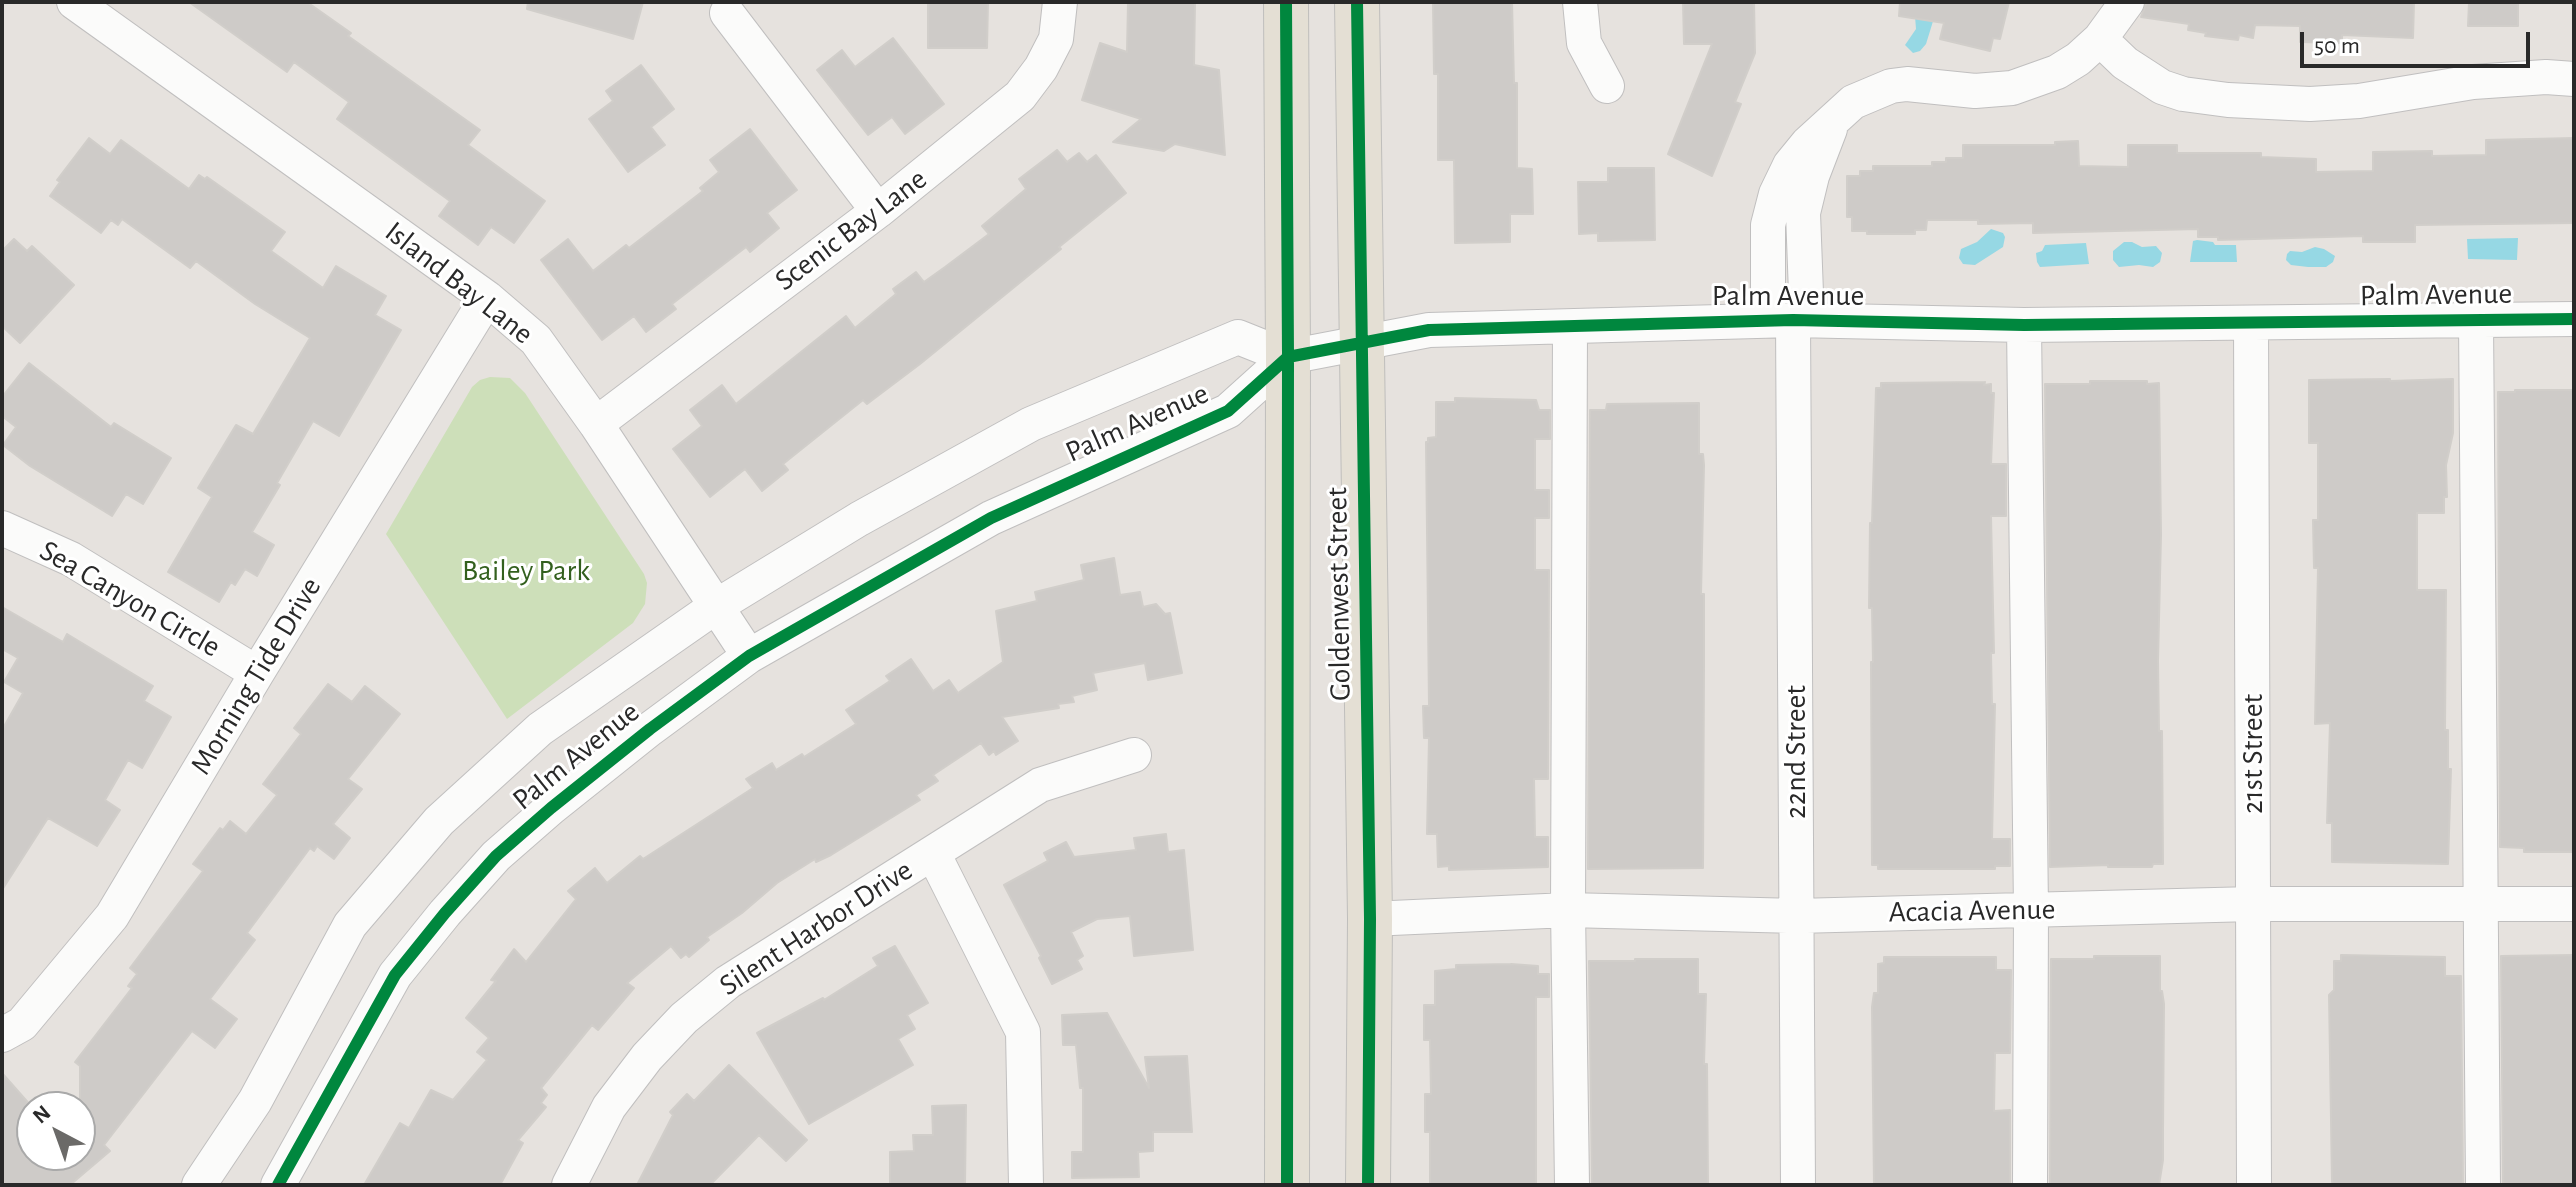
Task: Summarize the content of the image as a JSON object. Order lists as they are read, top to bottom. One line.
{"streets":{"main road":["Goldenwest Street"],"street":["Scenic Bay Lane","Island Bay Lane","Palm Avenue","Sea Canyon Circle","Morning Tide Drive","22nd Street","21st Street","Acacia Avenue","Silent Harbor Drive"]},"crossings":[["Scenic Bay Lane","Island Bay Lane"],["Island Bay Lane","Palm Avenue"],["Island Bay Lane","Morning Tide Drive"],["Palm Avenue","Goldenwest Street"],["Palm Avenue","22nd Street"],["Palm Avenue","21st Street"],["Goldenwest Street","Acacia Avenue"],["Sea Canyon Circle","Morning Tide Drive"],["22nd Street","Acacia Avenue"],["21st Street","Acacia Avenue"]],"parks":["Bailey Park"],"scale_bar":"50 m","north":"top left"}
